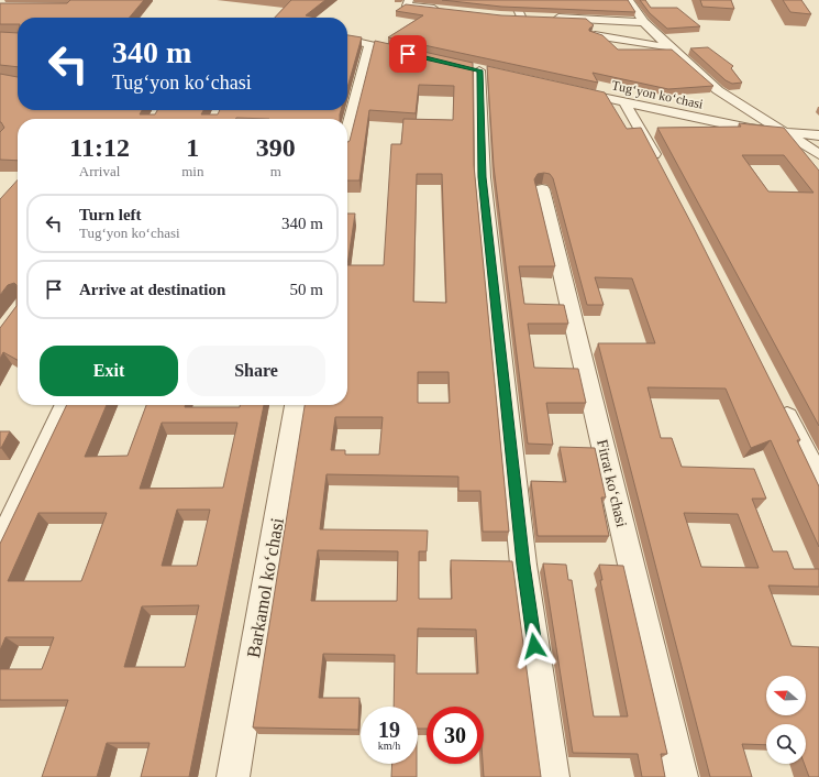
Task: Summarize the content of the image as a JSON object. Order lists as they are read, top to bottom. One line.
{"streets":{"street":["Tugʻyon koʻchasi","Fitrat koʻchasi","Barkamol koʻchasi"]},"north":"left","page":{"turn":["340 m","Tugʻyon koʻchasi"],"eta":["11:12","Arrival","1","min","390","m"],"list":[{"name":"Turn left","note":"Tugʻyon koʻchasi","value":"340 m"},{"name":"Arrive at destination","value":"50 m"}],"buttons":["Exit","Share"],"speed":"19 km/h","limit":"30"}}
